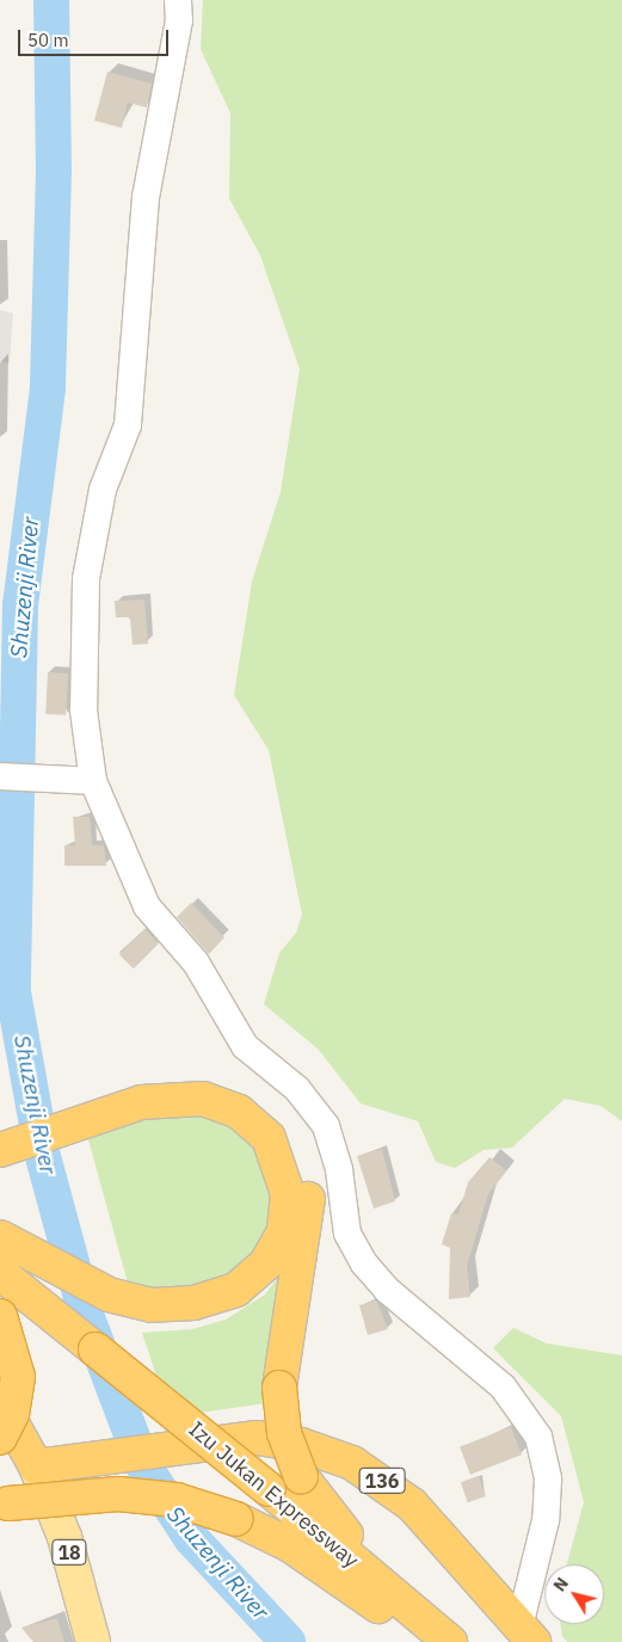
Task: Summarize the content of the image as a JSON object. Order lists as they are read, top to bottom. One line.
{"streets":{"highway":["136","Izu Jukan Expressway"],"main road":["18"]},"crossings":[["136","18"]],"water":["Shuzenji River"],"scale_bar":"50 m","north":"top left"}
